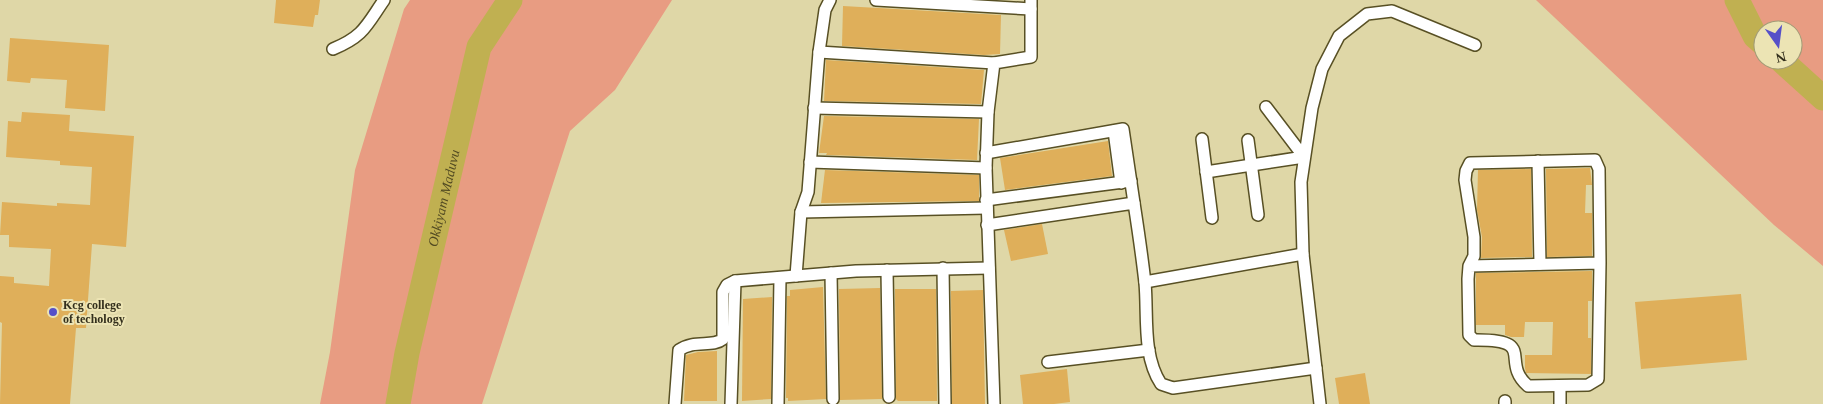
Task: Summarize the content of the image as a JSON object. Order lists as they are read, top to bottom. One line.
{"water":["Okkiyam Maduvu"],"places":["Kcg college of techology"],"north":"bottom"}
